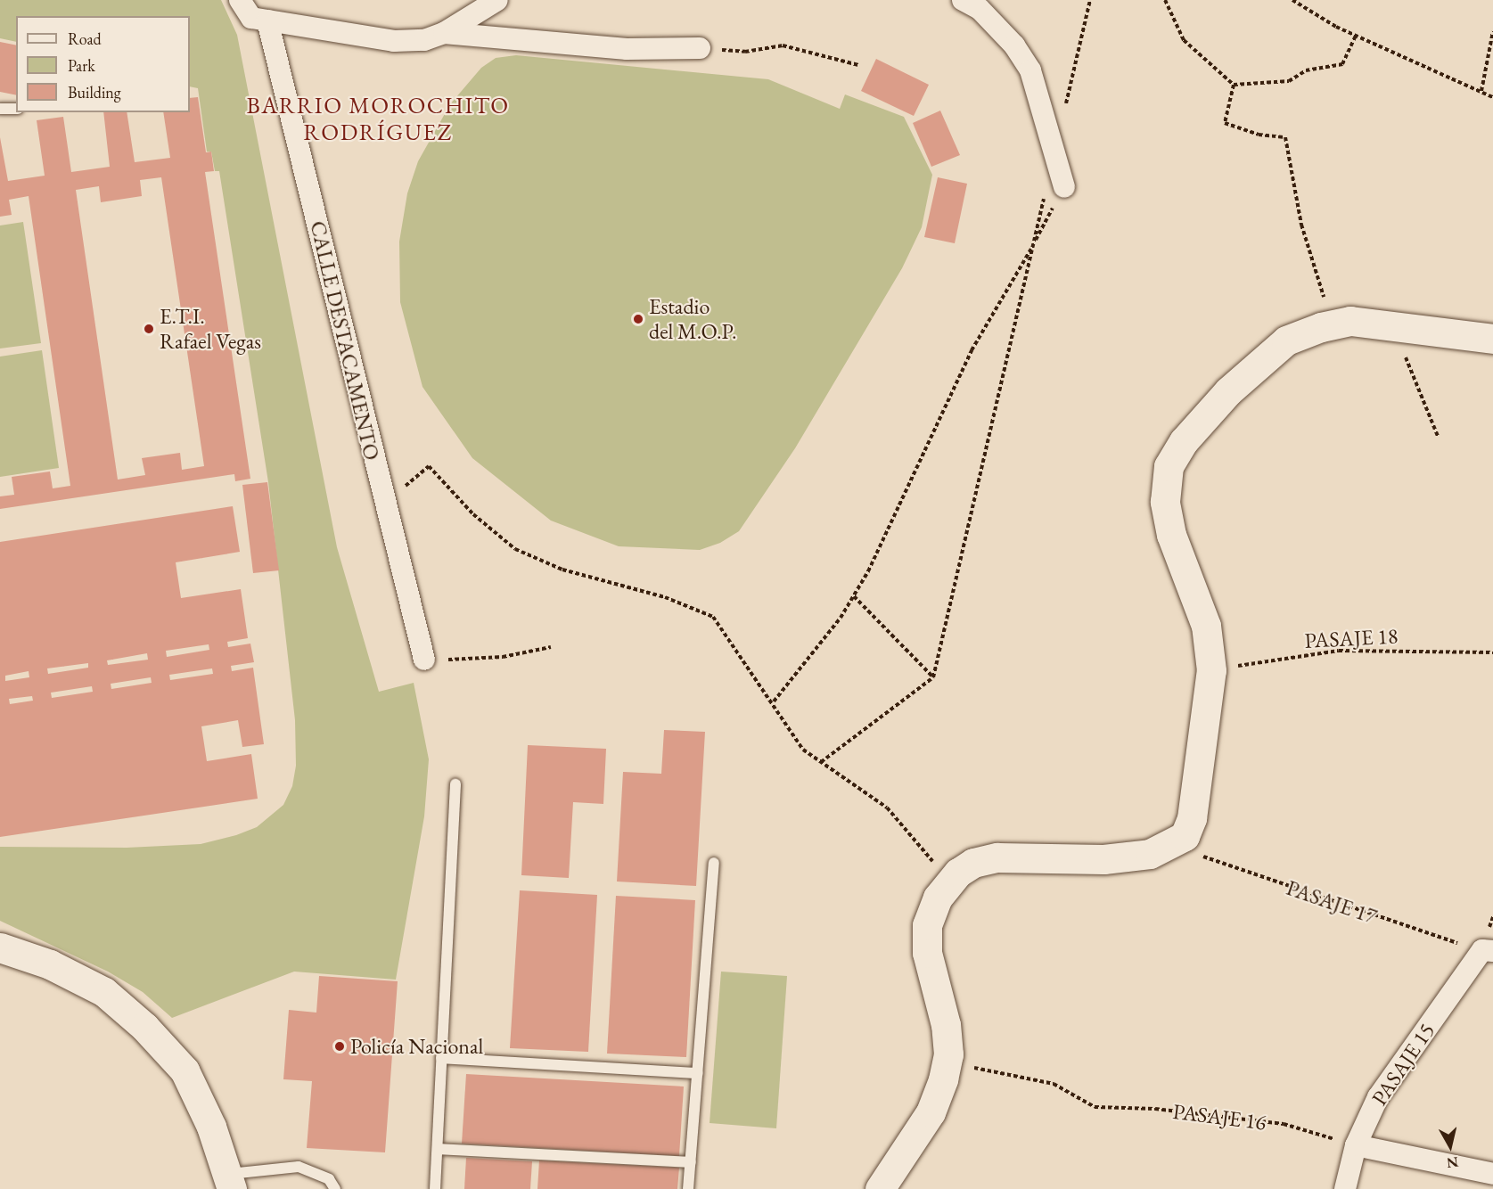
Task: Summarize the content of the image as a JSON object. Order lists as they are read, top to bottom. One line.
{"streets":{"street":["CALLE DESTACAMENTO","PASAJE 15"],"path":["PASAJE 18","PASAJE 17","PASAJE 16"]},"crossings":[["PASAJE 17","PASAJE 15"],["PASAJE 15","PASAJE 16"]],"districts":["BARRIO MOROCHITO RODRÍGUEZ"],"places":["Estadio del M.O.P.","E.T.I. Rafael Vegas","Policía Nacional"],"legend":["Road","Park","Building"],"north":"bottom"}
